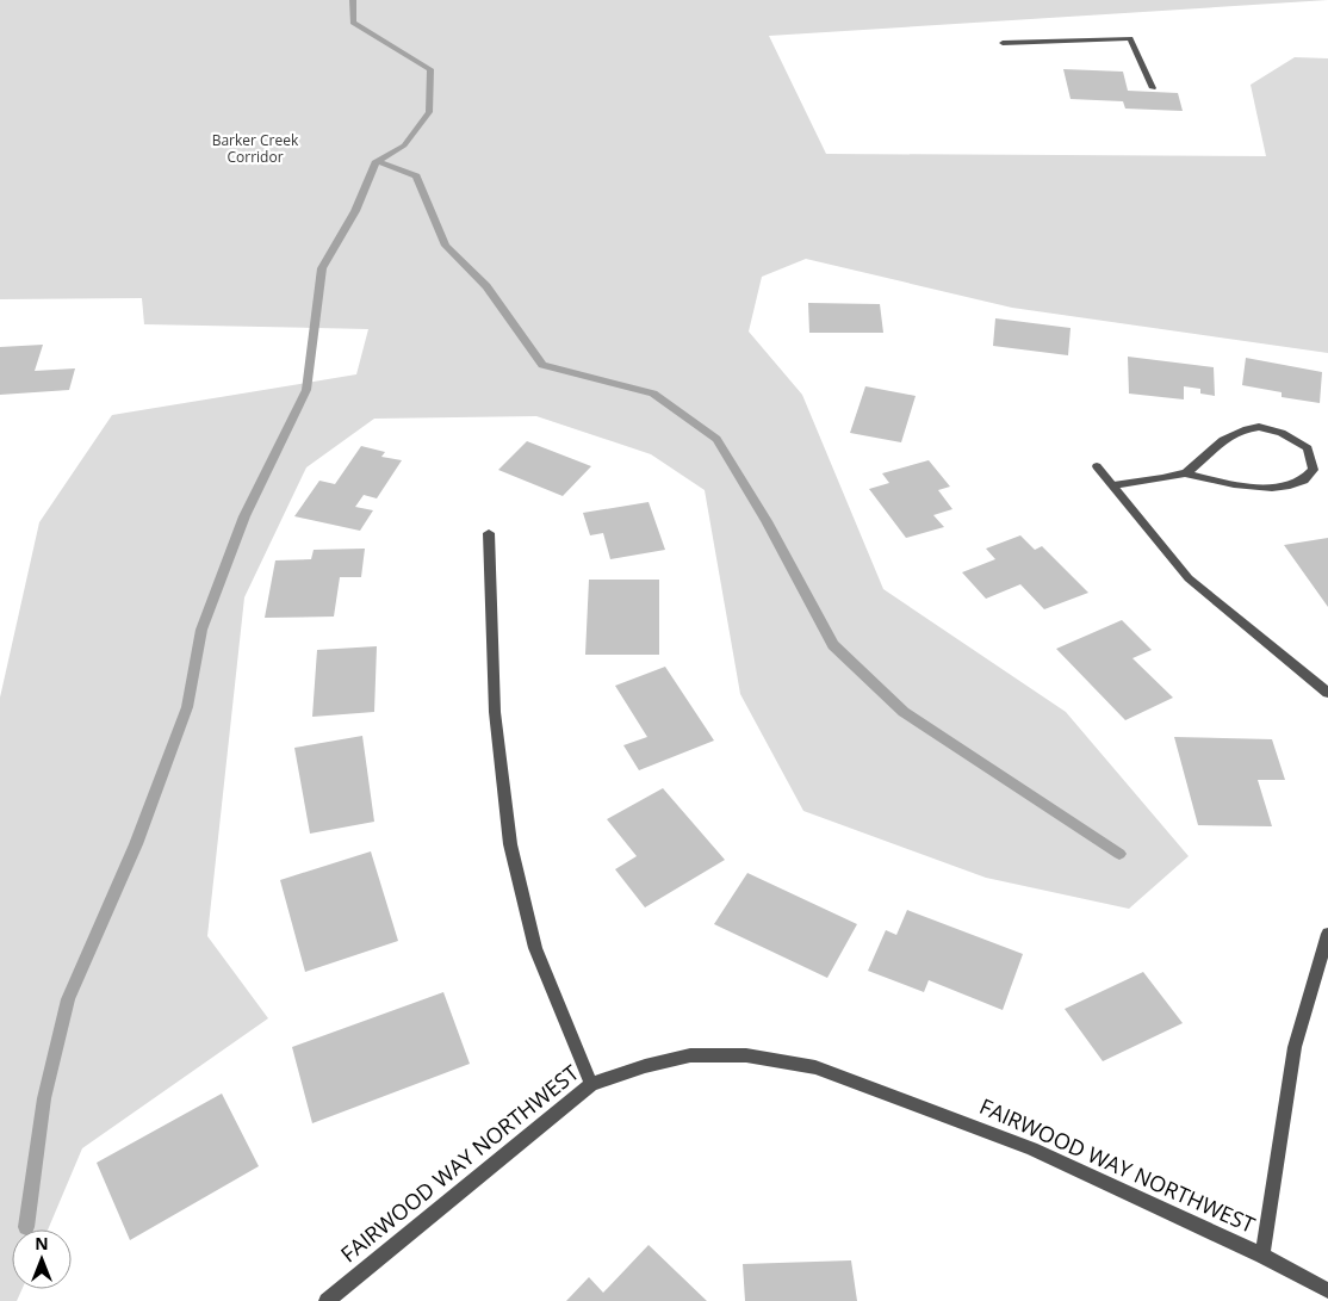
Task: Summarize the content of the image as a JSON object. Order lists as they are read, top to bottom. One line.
{"streets":{"street":["FAIRWOOD WAY NORTHWEST"]},"parks":["Barker Creek Corridor"],"north":"top"}
